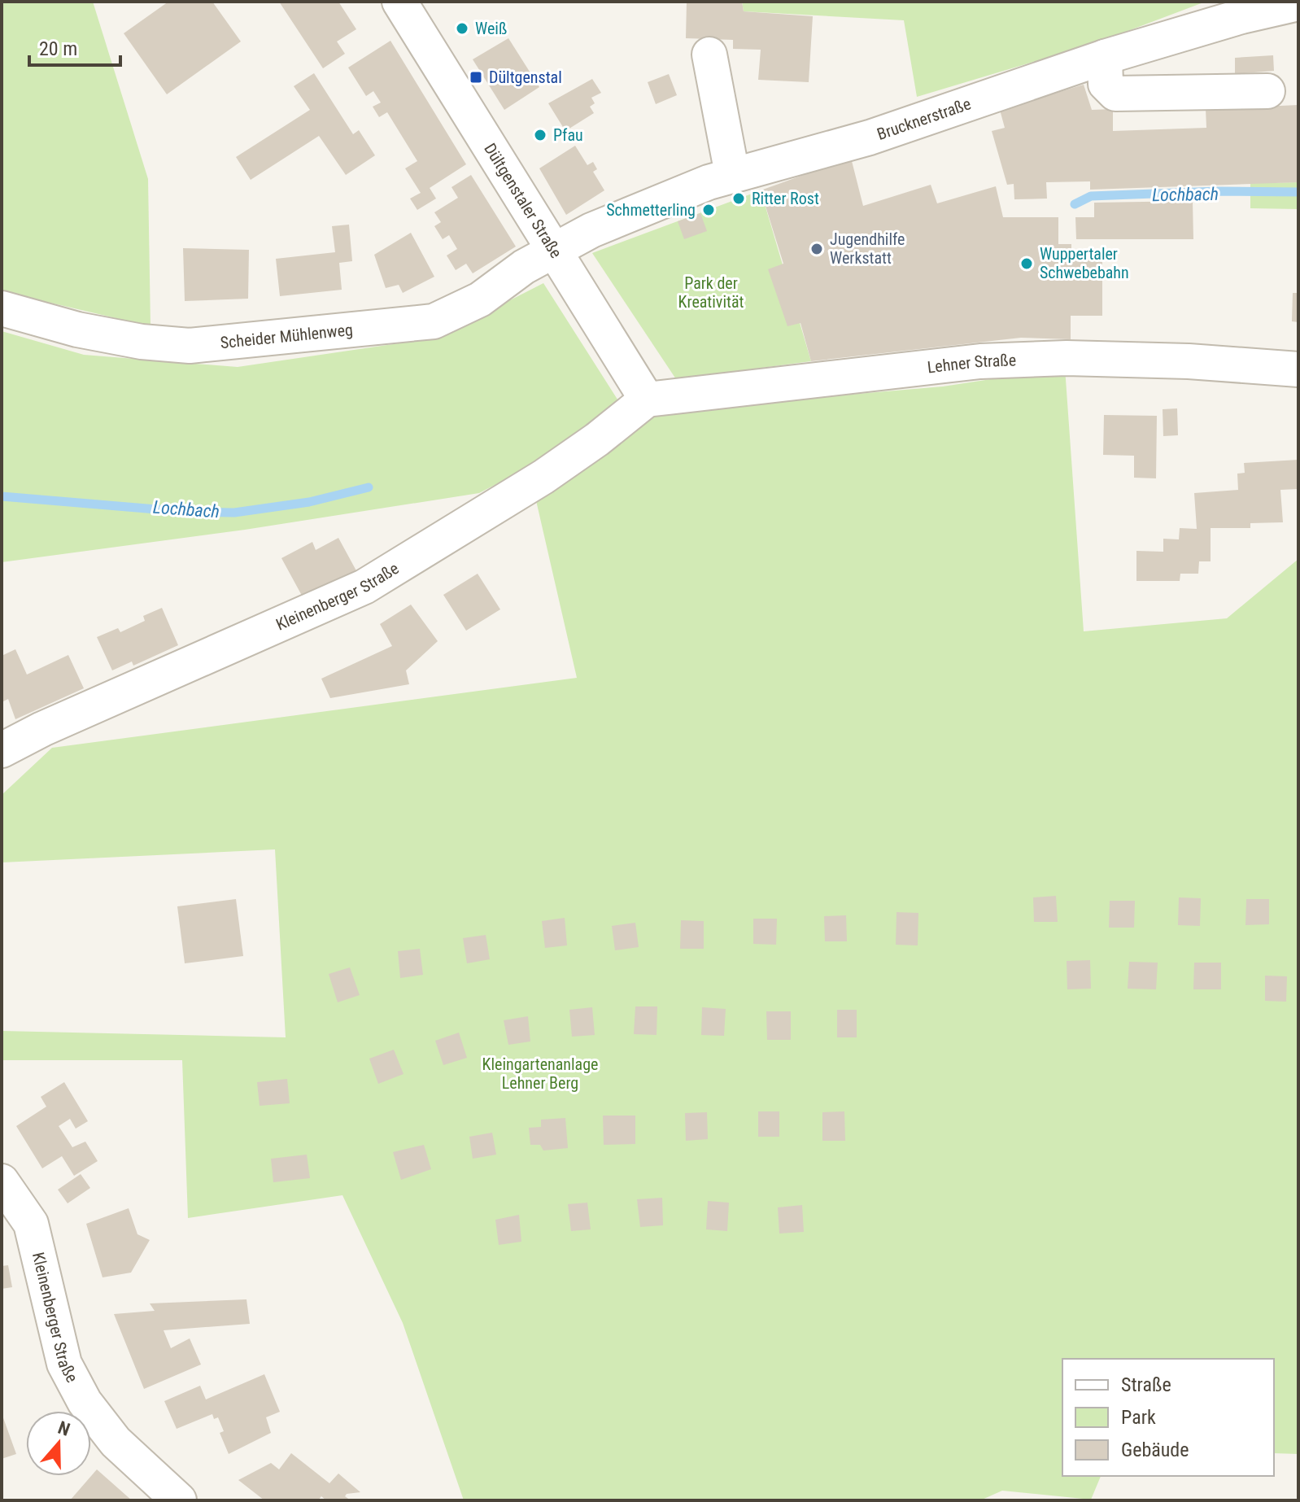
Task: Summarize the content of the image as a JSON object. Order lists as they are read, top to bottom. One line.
{"streets":{"street":["Brucknerstraße","Dültgenstaler Straße","Scheider Mühlenweg","Lehner Straße","Kleinenberger Straße"]},"crossings":[["Brucknerstraße","Dültgenstaler Straße"],["Brucknerstraße","Scheider Mühlenweg"],["Dültgenstaler Straße","Scheider Mühlenweg"],["Dültgenstaler Straße","Lehner Straße"],["Dültgenstaler Straße","Kleinenberger Straße"],["Lehner Straße","Kleinenberger Straße"]],"water":["Lochbach"],"parks":["Park der Kreativität","Kleingartenanlage Lehner Berg"],"places":{"other":["Weiß","Pfau","Ritter Rost","Schmetterling","Jugendhilfe Werkstatt","Wuppertaler Schwebebahn"],"transit":["Dültgenstal"]},"legend":["Straße","Park","Gebäude"],"scale_bar":"20 m","north":"top"}
